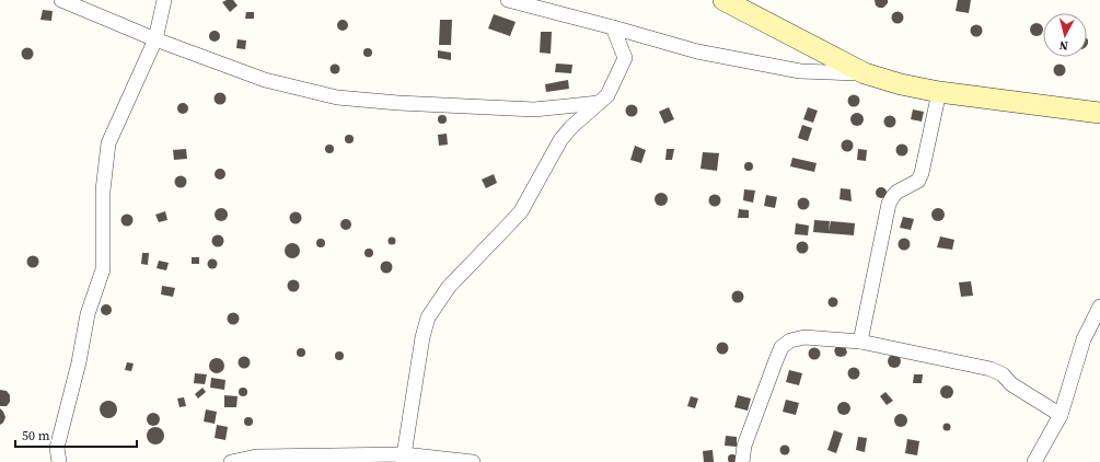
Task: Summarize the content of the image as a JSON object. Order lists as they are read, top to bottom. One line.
{"scale_bar":"50 m","north":"bottom"}
